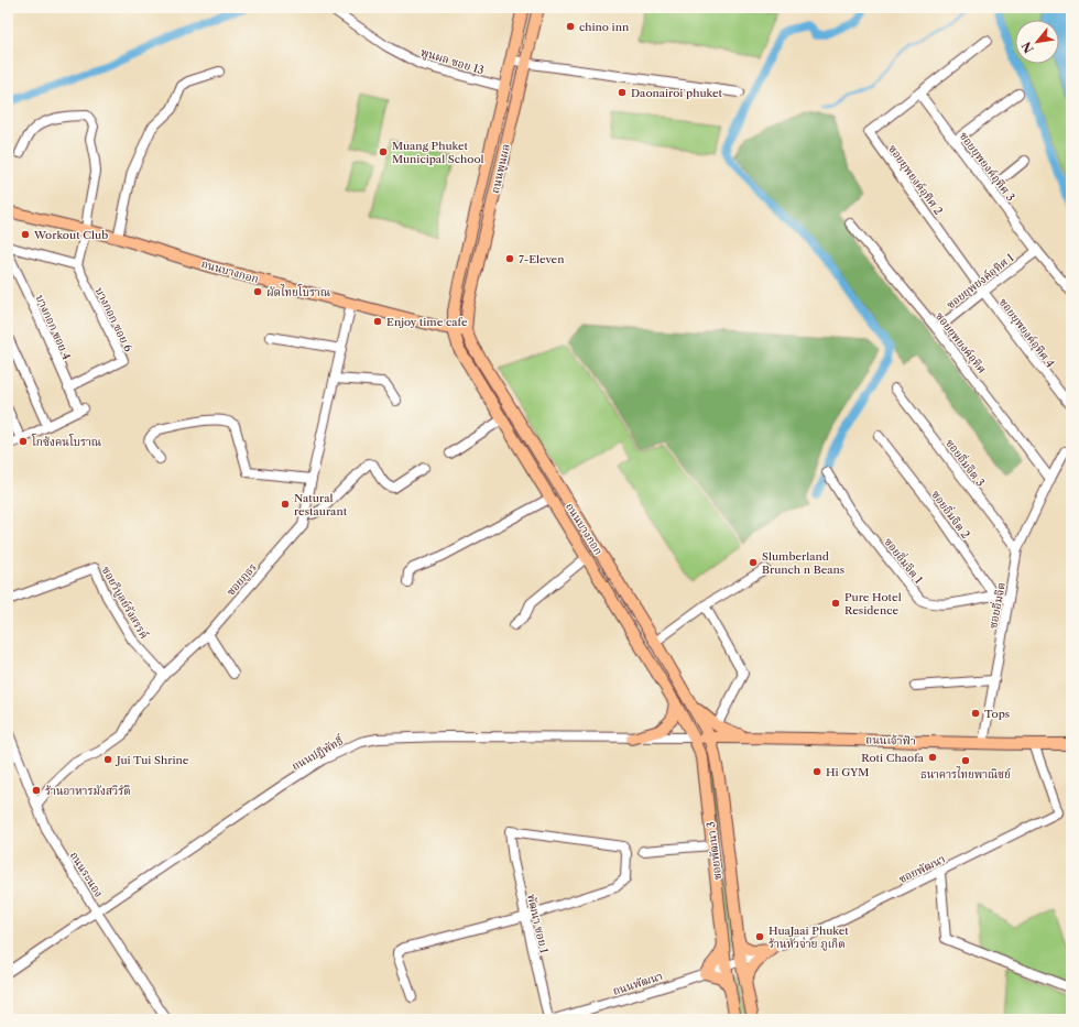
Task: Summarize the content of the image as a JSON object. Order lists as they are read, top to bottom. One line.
{"streets":{"main road":["ถนนพูนผล","ถนนบางกอก","ถนนเจ้าฟ้า","ซอยพัฒนา 3"],"street":["พูนผล ซอย 13","ซอยยุพยงค์อุทิศ 3","ซอยยุพยงค์อุทิศ 2","ซอยยุพยงค์อุทิศ 1","บางกอก ซอย 6","บางกอก ซอย 4","ซอยยุพยงค์อุทิศ 4","ซอยยุพยงค์อุทิศ","ซอยอิ่มจิต 3","ซอยอิ่มจิต 2","ซอยอิ่มจิต 1","ซอยภูธร","ซอยวิบูลย์รังสรรค์","ซอยอิ่มจิต","ถนนปฏิพัทธิ์","ซอยพัฒนา","ถนนระนอง","พัฒนา ซอย 1","ถนนพัฒนา"]},"crossings":[["พูนผล ซอย 13","ถนนพูนผล"],["ซอยยุพยงค์อุทิศ 3","ซอยยุพยงค์อุทิศ 2"],["ซอยยุพยงค์อุทิศ 3","ซอยยุพยงค์อุทิศ 1"],["ถนนพูนผล","ถนนบางกอก"],["ซอยยุพยงค์อุทิศ 2","ซอยยุพยงค์อุทิศ 1"],["ซอยยุพยงค์อุทิศ 2","ซอยยุพยงค์อุทิศ 4"],["ถนนบางกอก","ซอยภูธร"],["ถนนบางกอก","ถนนเจ้าฟ้า"],["ถนนบางกอก","ถนนปฏิพัทธิ์"],["ถนนบางกอก","ซอยพัฒนา 3"],["ซอยยุพยงค์อุทิศ 1","ซอยยุพยงค์อุทิศ 4"],["ซอยยุพยงค์อุทิศ 1","ซอยยุพยงค์อุทิศ"],["บางกอก ซอย 6","บางกอก ซอย 4"],["ซอยยุพยงค์อุทิศ","ซอยอิ่มจิต"],["ซอยอิ่มจิต 3","ซอยอิ่มจิต"],["ซอยอิ่มจิต 2","ซอยอิ่มจิต 1"],["ซอยภูธร","ซอยวิบูลย์รังสรรค์"],["ซอยภูธร","ถนนระนอง"],["ซอยอิ่มจิต","ถนนเจ้าฟ้า"],["ถนนเจ้าฟ้า","ถนนปฏิพัทธิ์"],["ถนนเจ้าฟ้า","ซอยพัฒนา 3"],["ถนนเจ้าฟ้า","ซอยพัฒนา"],["ถนนปฏิพัทธิ์","ซอยพัฒนา 3"],["ถนนปฏิพัทธิ์","ถนนระนอง"],["ซอยพัฒนา 3","ซอยพัฒนา"],["ซอยพัฒนา 3","ถนนพัฒนา"],["ซอยพัฒนา","ถนนพัฒนา"]],"places":["chino inn","Daonairoi phuket","Muang Phuket Municipal School","Workout Club","7-Eleven","ผัดไทยโบราณ","Enjoy time cafe","โกซ้งคนโบราณ","Natural restaurant","Slumberland Brunch n Beans","Pure Hotel Residence","Tops","Roti Chaofa","Jui Tui Shrine","ธนาคารไทยพาณิชย์","Hi GYM","ร้านอาหารมังสวิรัติ","HuaJaai Phuket ร้านหัวจ่าย ภูเก็ต"],"north":"bottom left"}
